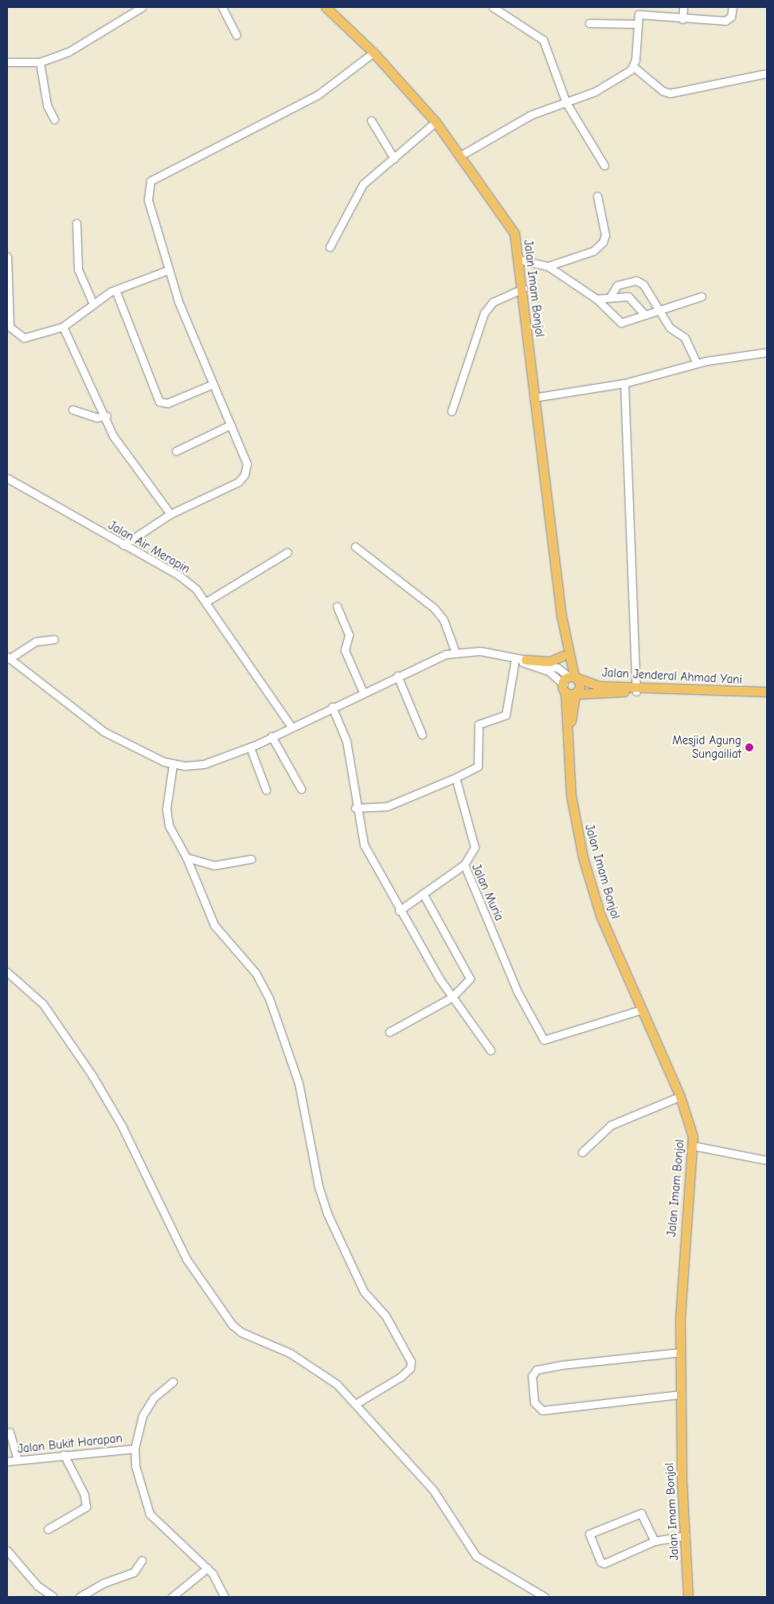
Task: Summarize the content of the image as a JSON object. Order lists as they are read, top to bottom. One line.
{"streets":{"main road":["Jalan Imam Bonjol","Jalan Jenderal Ahmad Yani"],"street":["Jalan Air Merapin","Jalan Muria","Jalan Bukit Harapan"]},"crossings":[["Jalan Imam Bonjol","Jalan Jenderal Ahmad Yani"],["Jalan Imam Bonjol","Jalan Muria"]],"places":["Mesjid Agung Sungailiat"]}
